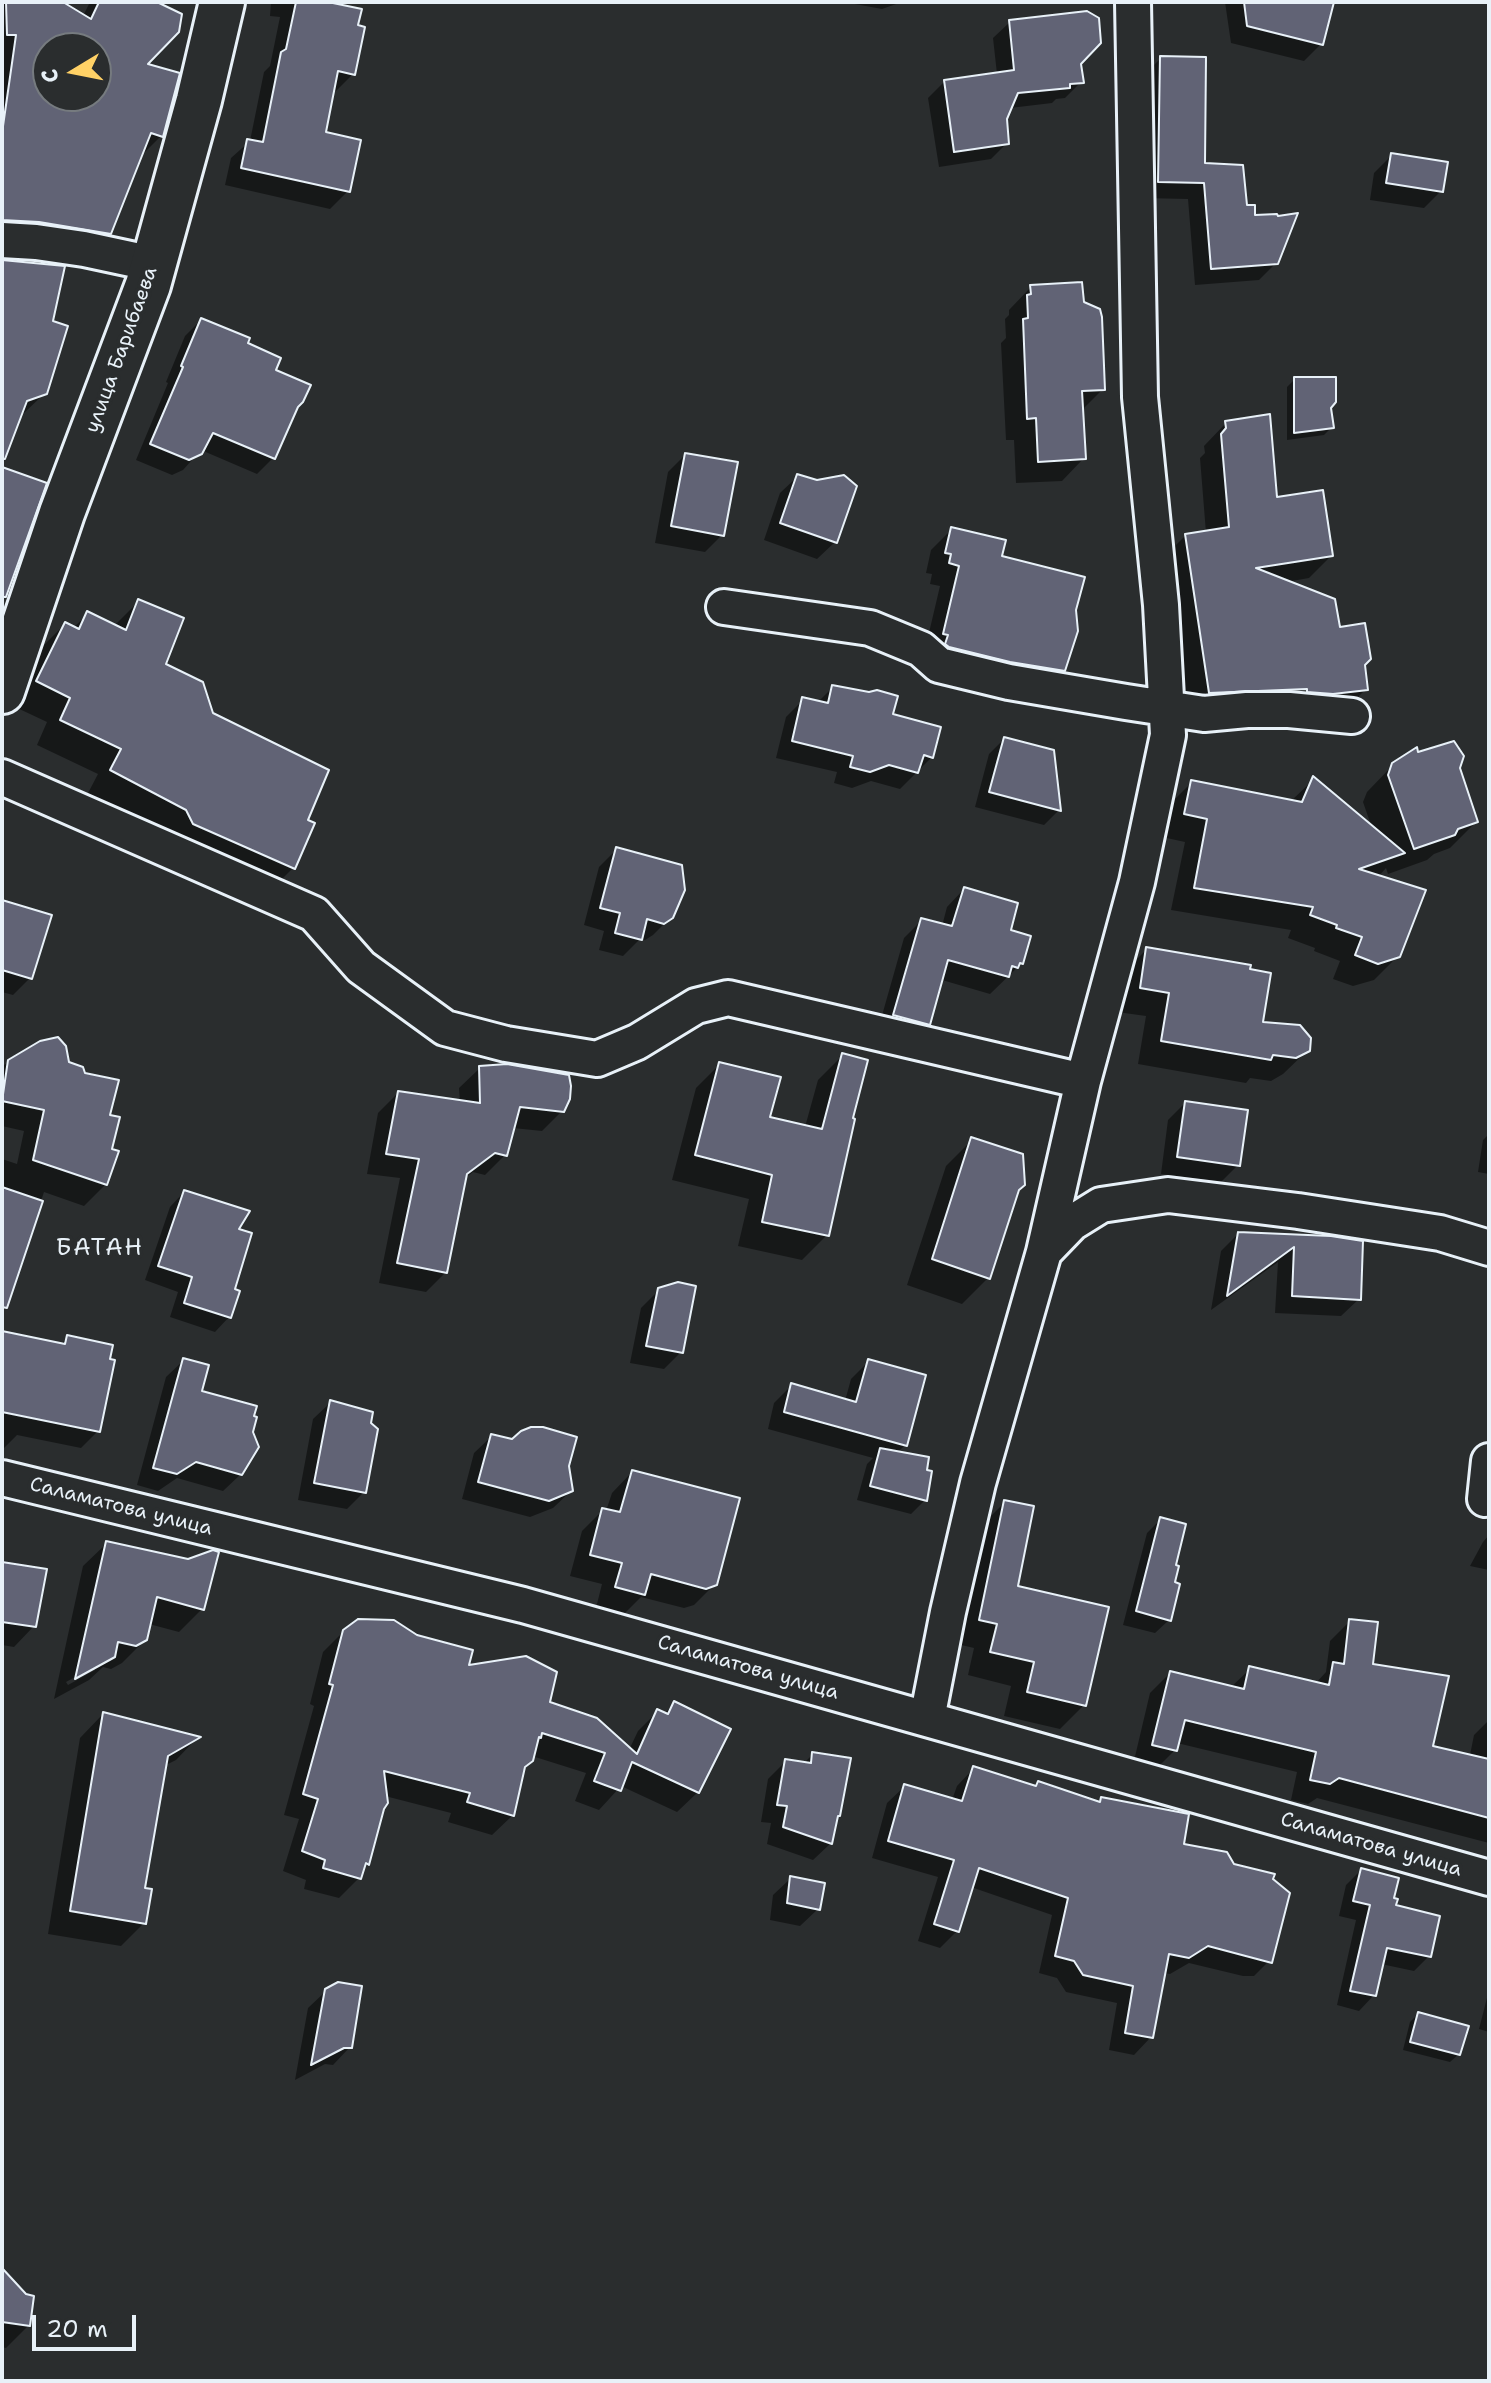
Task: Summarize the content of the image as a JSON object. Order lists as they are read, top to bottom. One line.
{"streets":{"street":["улица Барибаева","Саламатова улица"]},"districts":["БАТАН"],"scale_bar":"20 m","north":"left"}
